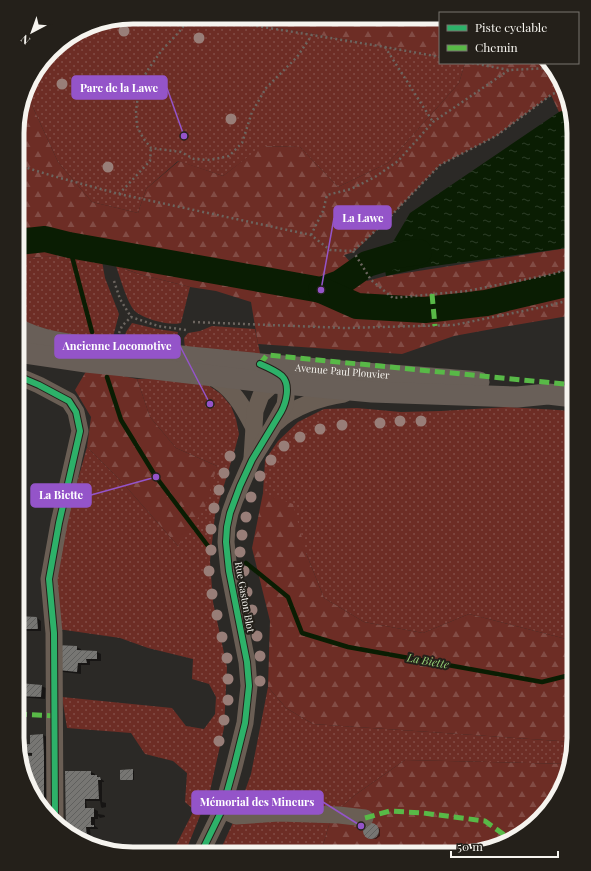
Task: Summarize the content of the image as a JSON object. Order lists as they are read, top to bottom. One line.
{"streets":{"main road":["Avenue Paul Plouvier"],"street":["Rue Gaston Blot"]},"crossings":[["Avenue Paul Plouvier","Rue Gaston Blot"]],"water":["La Biette"],"places":["Parc de la Lawe","La Lawe","Ancienne Locomotive","La Biette","Mémorial des Mineurs"],"legend":["Piste cyclable","Chemin"],"scale_bar":"50 m","north":"bottom left"}
